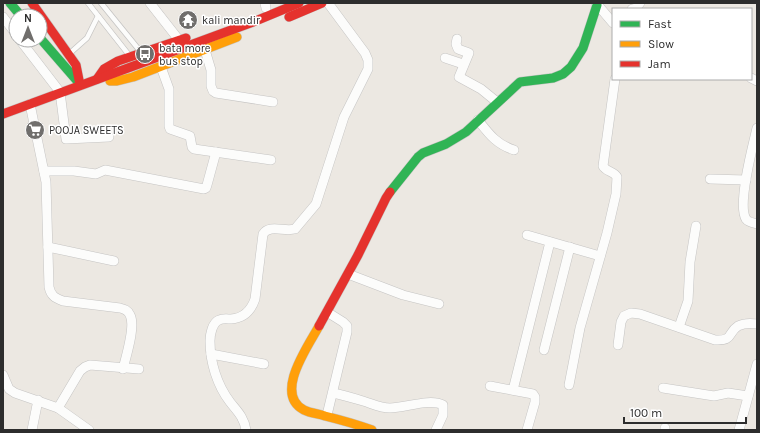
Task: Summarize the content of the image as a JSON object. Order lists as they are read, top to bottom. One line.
{"places":{"temple":["kali mandir"],"bus stop":["bata more bus stop"],"supermarket":["POOJA SWEETS"]},"legend":["Fast","Slow","Jam"],"scale_bar":"100 m","north":"top"}
